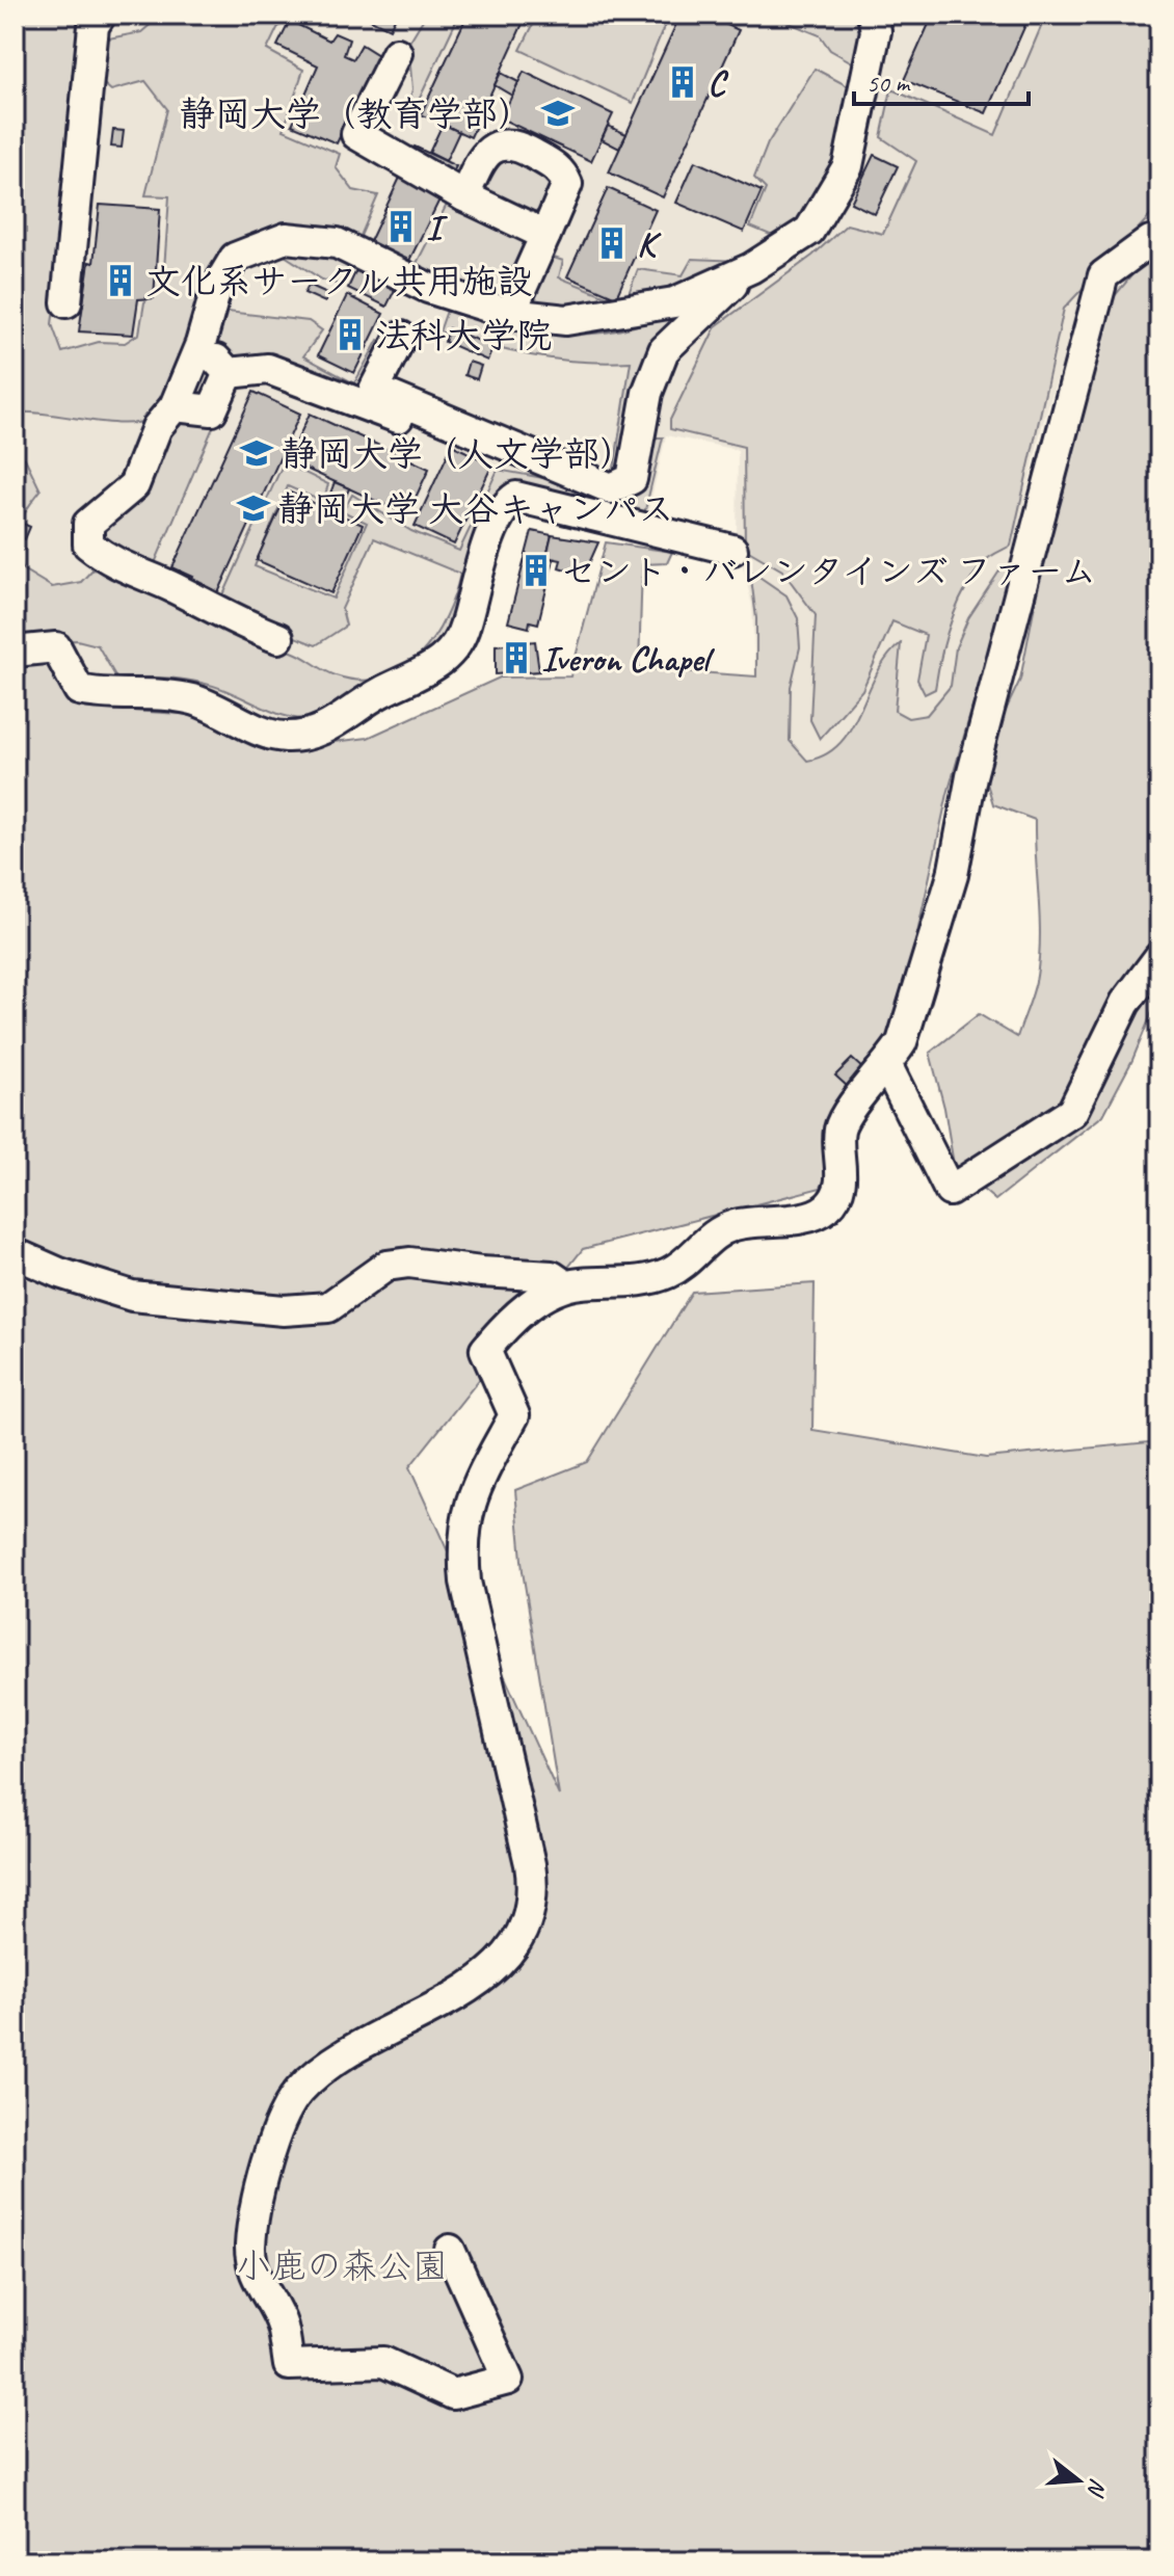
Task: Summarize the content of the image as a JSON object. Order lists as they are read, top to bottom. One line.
{"parks":["小鹿の森公園"],"places":{"building":["C","I","K","文化系サークル共用施設","法科大学院","セント・バレンタインズ ファーム","Iveron Chapel"],"school or university":["静岡大学（教育学部）","静岡大学（人文学部）","静岡大学 大谷キャンパス"]},"scale_bar":"50 m","north":"right"}
